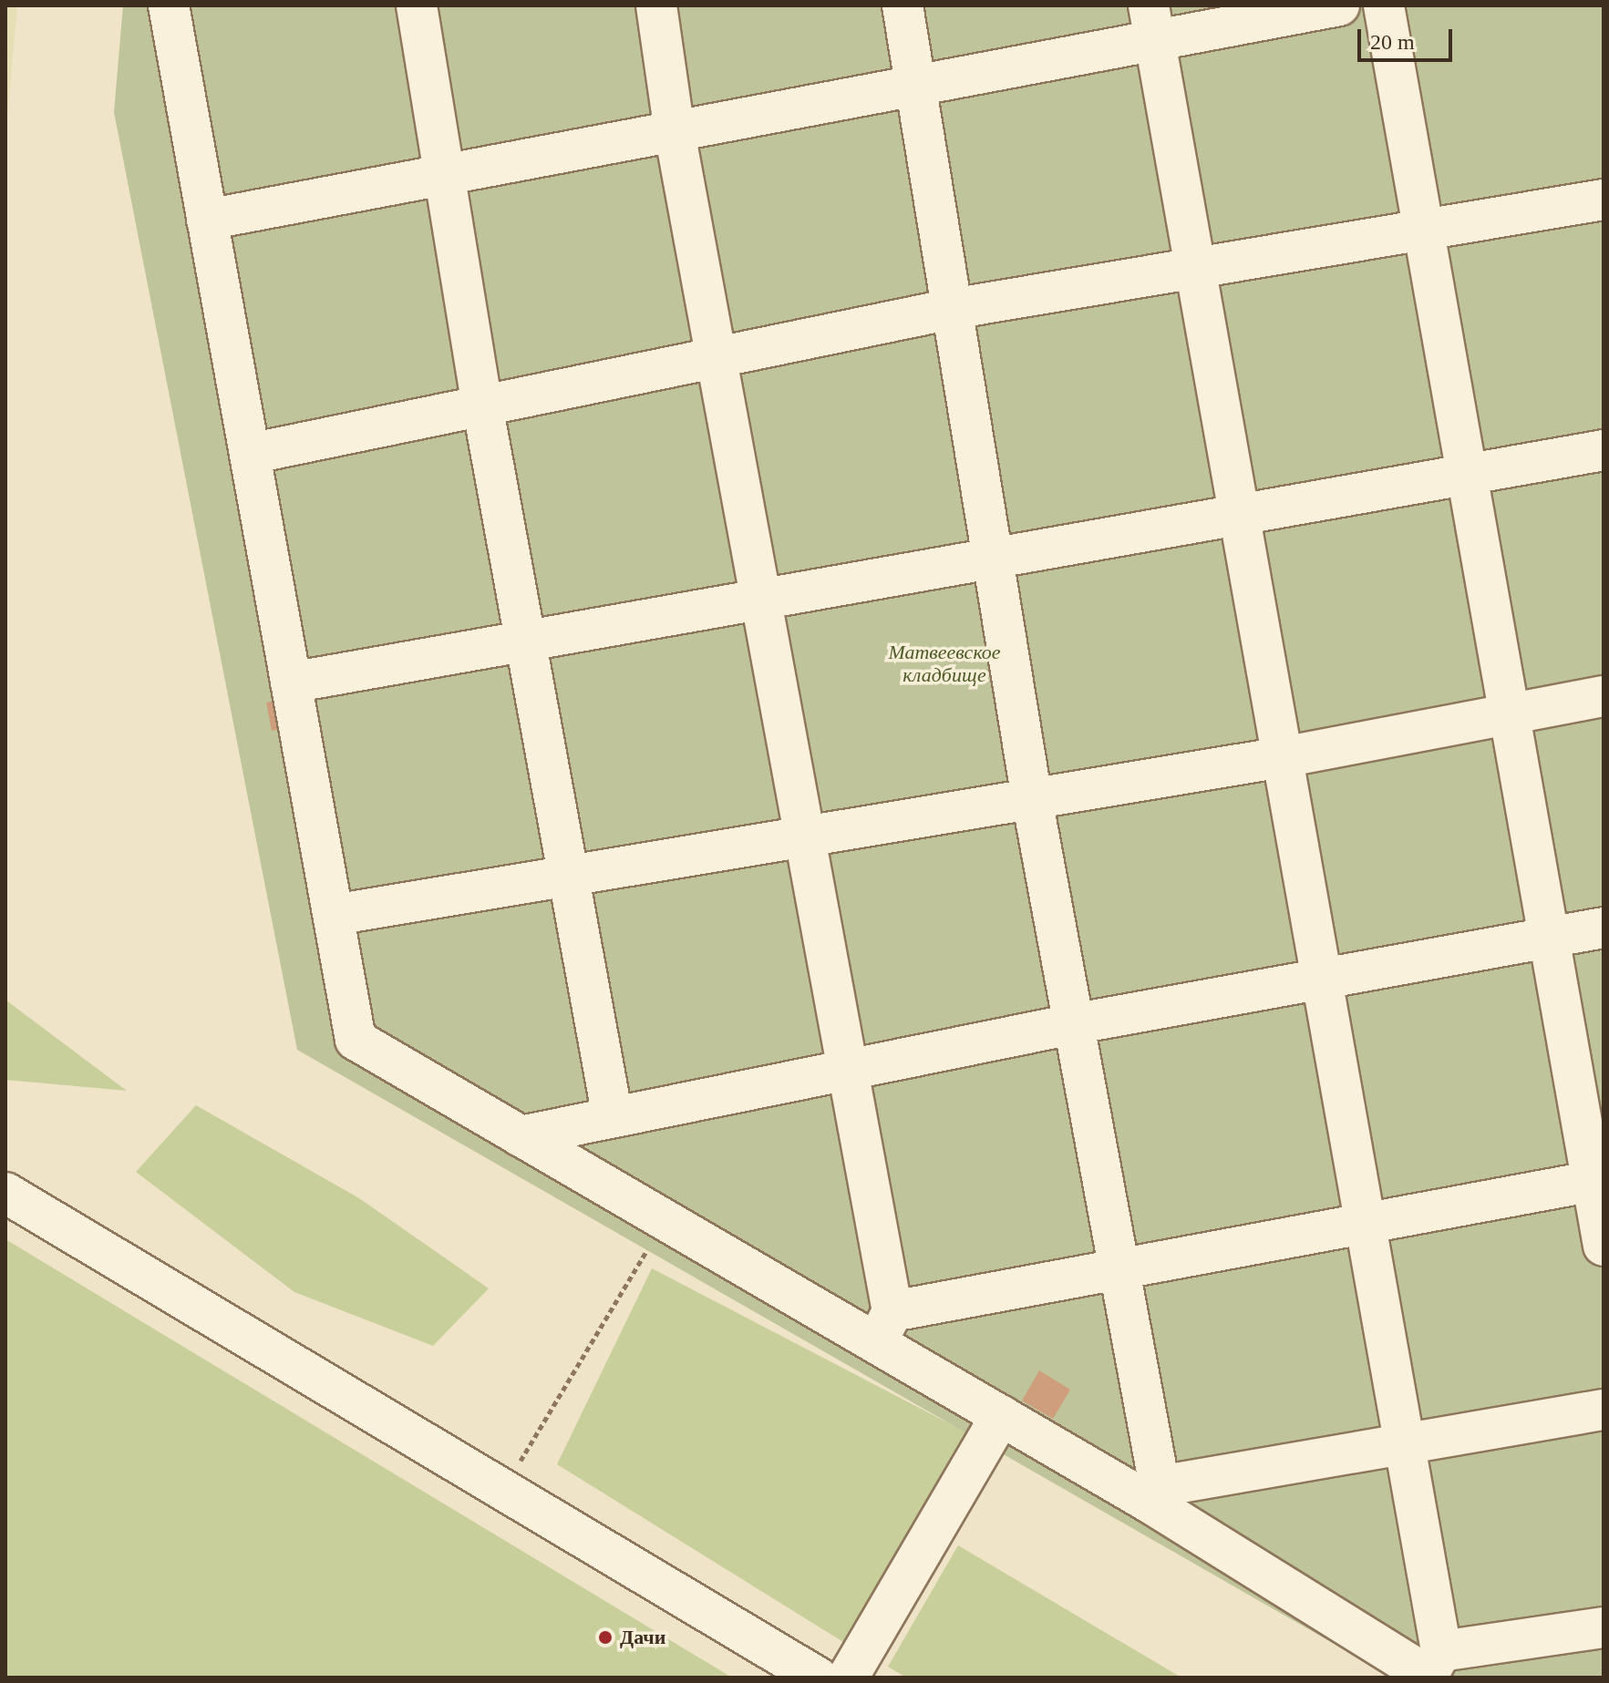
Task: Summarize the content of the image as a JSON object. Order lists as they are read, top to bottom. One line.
{"parks":["Матвеевское кладбище"],"places":["Дачи"],"scale_bar":"20 m"}
